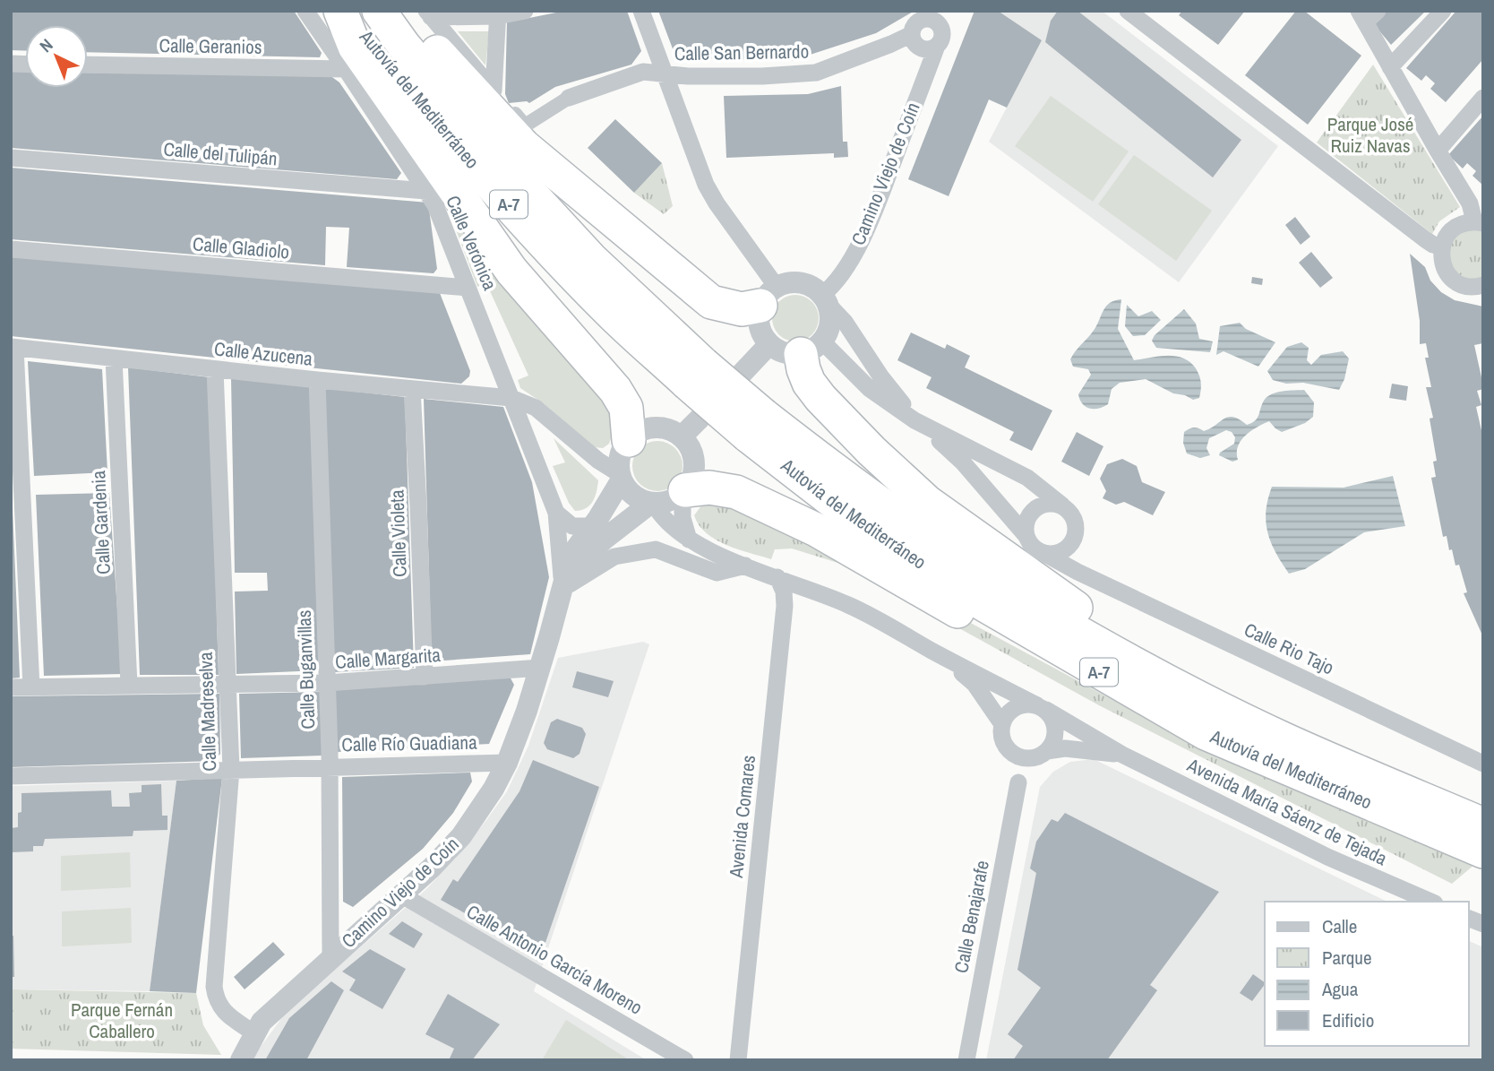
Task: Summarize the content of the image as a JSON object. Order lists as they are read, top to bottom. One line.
{"streets":{"highway":["Autovía del Mediterráneo","A-7"],"street":["Calle Geranios","Calle San Bernardo","Calle del Tulipán","Camino Viejo de Coín","Calle Verónica","Calle Gladiolo","Calle Azucena","Calle Gardenia","Calle Violeta","Calle Rio Tajo","Calle Margarita","Calle Buganvillas","Calle Madreselva","Calle Río Guadiana","Avenida María Sáenz de Tejada","Avenida Comares","Calle Benajarafe","Calle Antonio García Moreno"]},"crossings":[["Calle Geranios","Calle Verónica"],["Calle San Bernardo","Camino Viejo de Coín"],["Calle del Tulipán","Calle Verónica"],["Camino Viejo de Coín","Calle Verónica"],["Camino Viejo de Coín","Calle Azucena"],["Camino Viejo de Coín","Calle Margarita"],["Camino Viejo de Coín","Calle Buganvillas"],["Camino Viejo de Coín","Calle Madreselva"],["Camino Viejo de Coín","Calle Río Guadiana"],["Camino Viejo de Coín","Avenida María Sáenz de Tejada"],["Camino Viejo de Coín","Calle Antonio García Moreno"],["Calle Verónica","Calle Gladiolo"],["Calle Verónica","Calle Azucena"],["Calle Azucena","Calle Gardenia"],["Calle Azucena","Calle Violeta"],["Calle Azucena","Calle Buganvillas"],["Calle Azucena","Calle Madreselva"],["Calle Azucena","Avenida María Sáenz de Tejada"],["Calle Gardenia","Calle Margarita"],["Calle Violeta","Calle Margarita"],["Calle Margarita","Calle Buganvillas"],["Calle Margarita","Calle Madreselva"],["Calle Buganvillas","Calle Río Guadiana"],["Calle Madreselva","Calle Río Guadiana"],["Avenida María Sáenz de Tejada","Avenida Comares"],["Avenida María Sáenz de Tejada","Calle Benajarafe"]],"parks":["Parque José Ruiz Navas","Parque Fernán Caballero"],"legend":["Calle","Parque","Agua","Edificio"],"north":"top left"}
